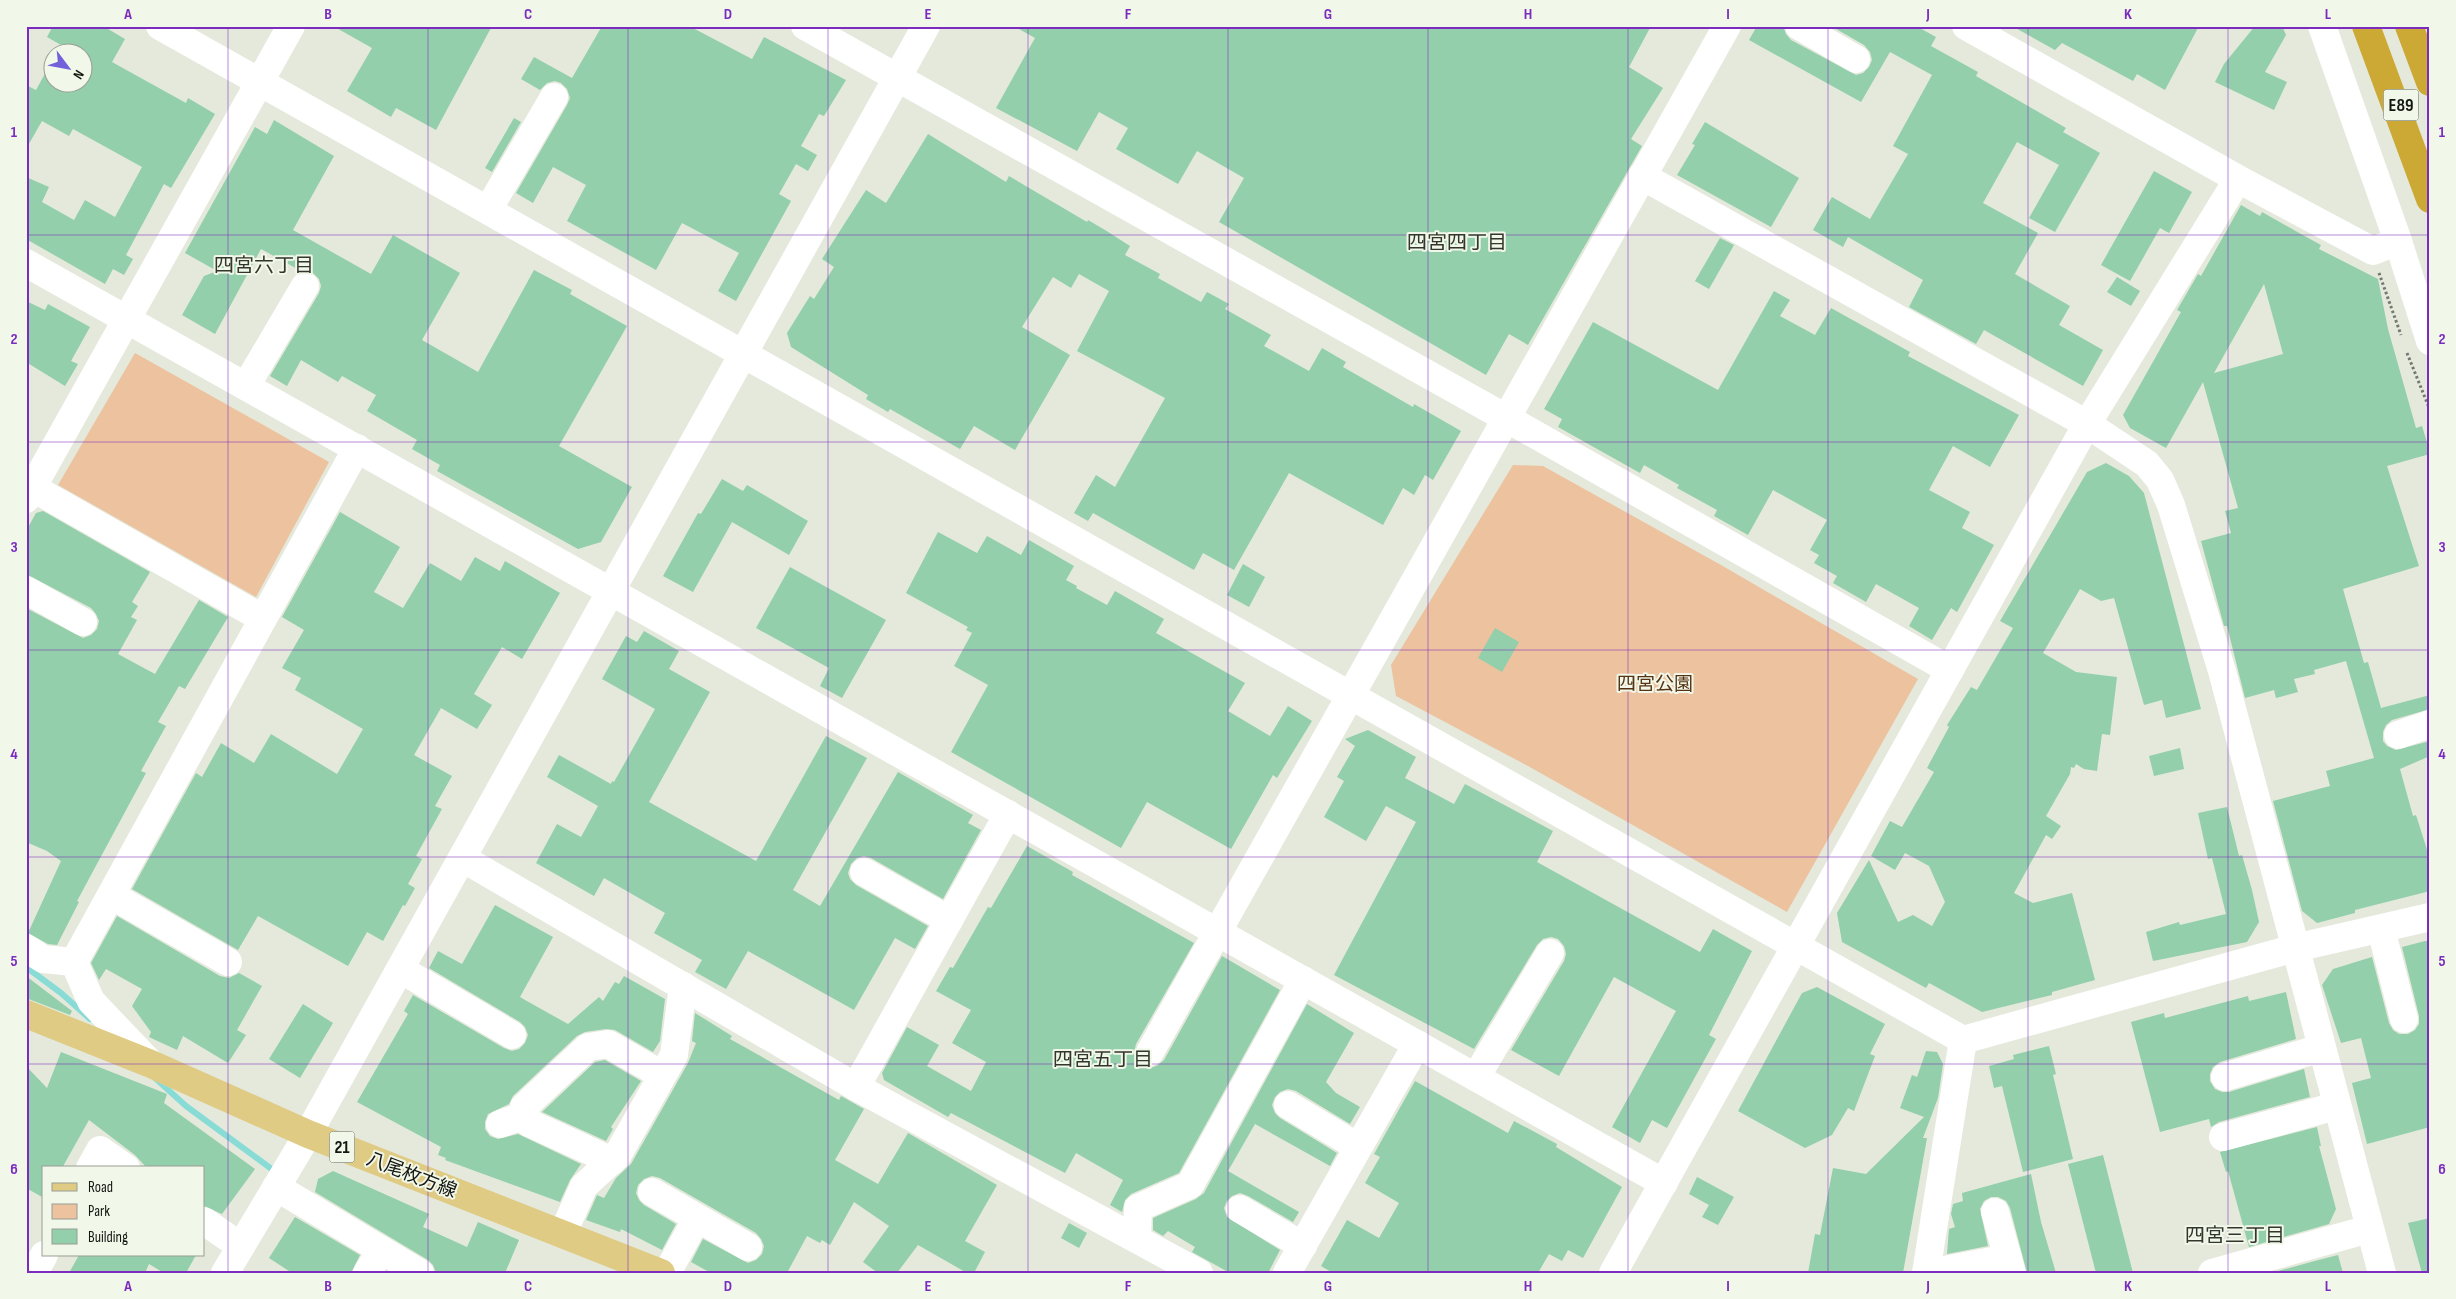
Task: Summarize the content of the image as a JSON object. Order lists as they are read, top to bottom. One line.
{"streets":{"highway":["E89"],"main road":["21","八尾枚方線"]},"districts":["四宮四丁目","四宮六丁目","四宮五丁目","四宮三丁目"],"parks":["四宮公園"],"legend":["Road","Park","Building"],"north":"bottom right","grid":{"columns":["A","B","C","D","E","F","G","H","I","J","K","L"],"rows":["1","2","3","4","5","6"]}}
